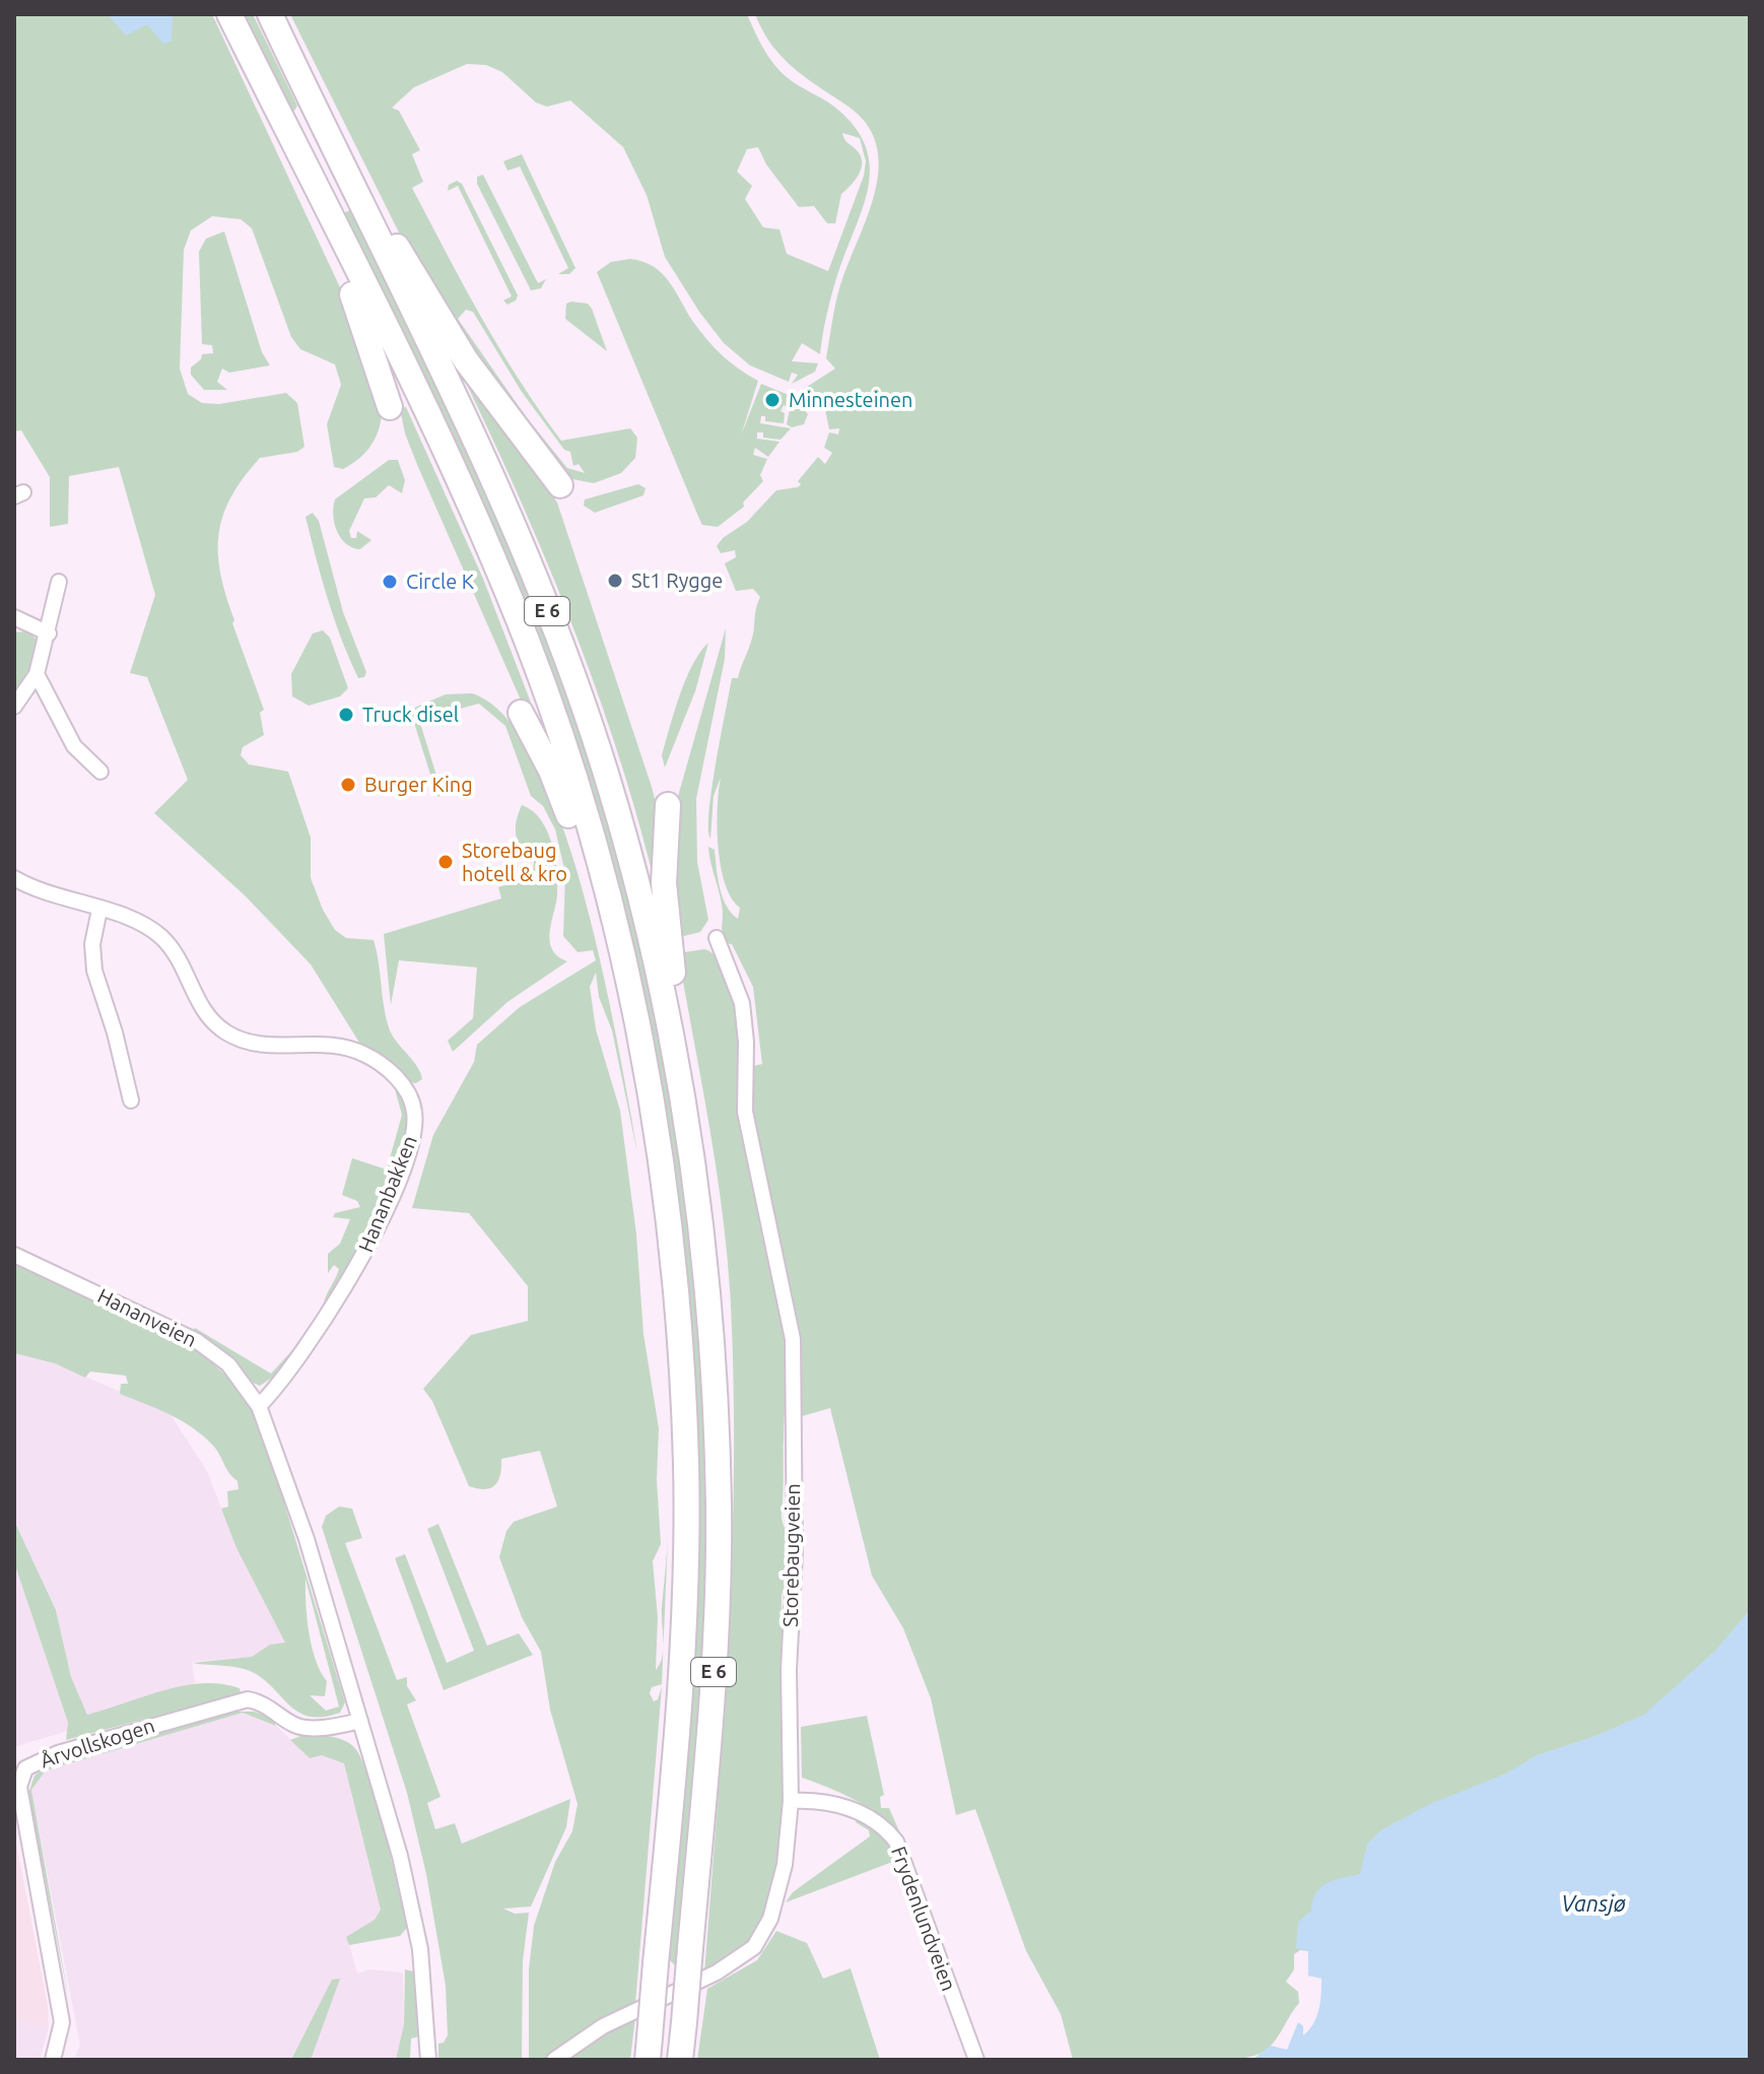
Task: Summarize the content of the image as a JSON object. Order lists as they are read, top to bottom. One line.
{"streets":{"highway":["E 6"],"street":["Hananbakken","Hananveien","Storebaugveien","Årvollskogen","Frydenlundveien"]},"crossings":[["Hananbakken","Hananveien"],["Storebaugveien","Frydenlundveien"]],"water":["Vansjø"],"places":["Minnesteinen","St1 Rygge","Circle K","Truck disel","Burger King","Storebaug hotell & kro"]}
